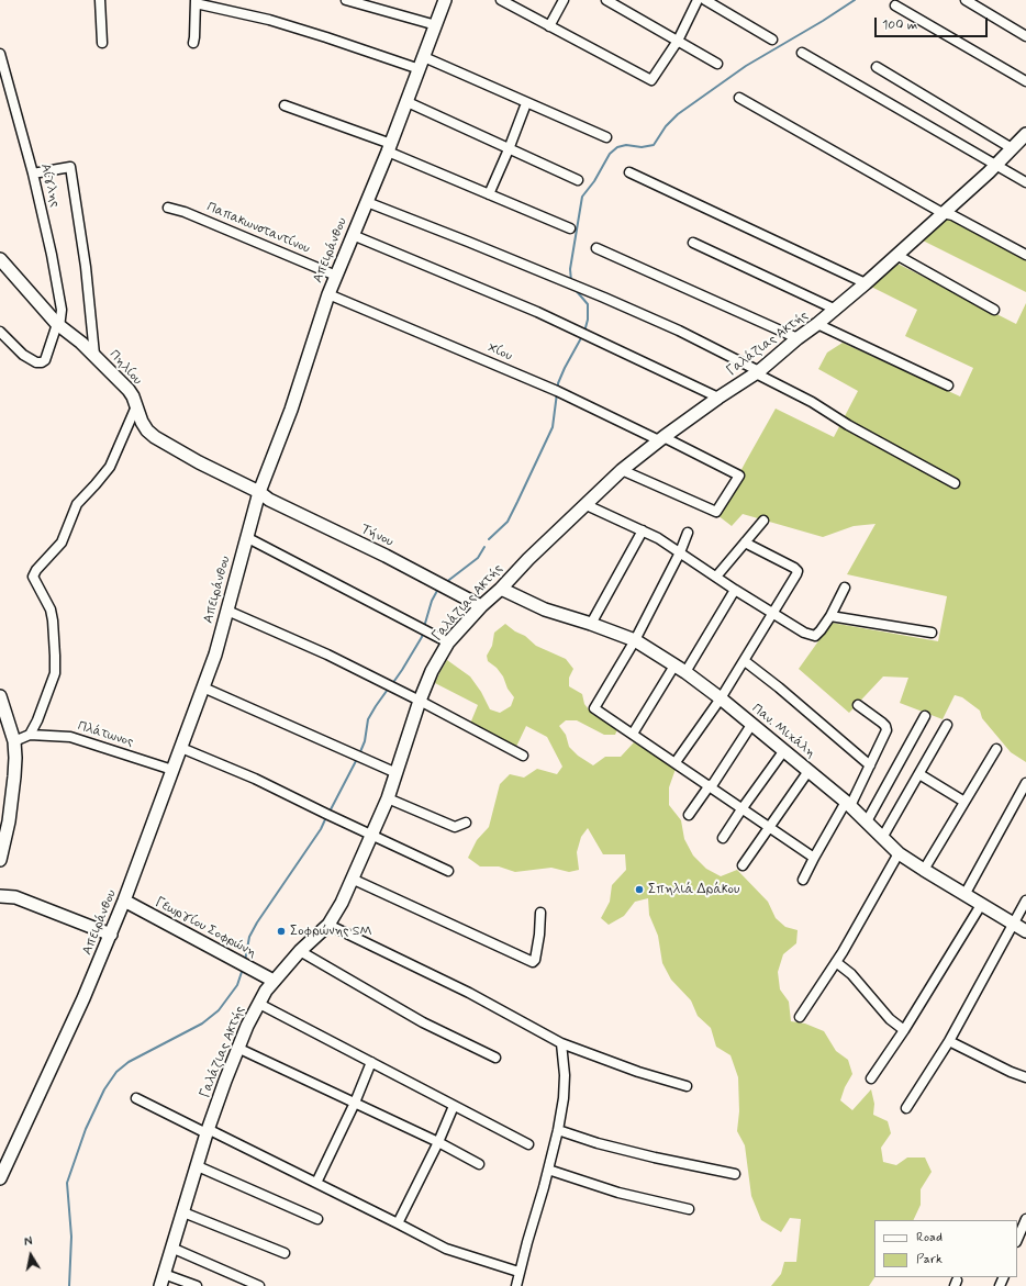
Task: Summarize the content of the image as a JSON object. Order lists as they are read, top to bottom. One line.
{"streets":{"street":["Αίγλης","Παπακωνσταντίνου","Απειράνθου","Γαλάζιας Ακτής","Χίου","Πηλίου","Τήνου","Παν. Μιχάλη","Πλάτωνος","Γεωργίου Σοφρώνη"]},"crossings":[["Αίγλης","Πηλίου"],["Παπακωνσταντίνου","Απειράνθου"],["Απειράνθου","Χίου"],["Απειράνθου","Πηλίου"],["Απειράνθου","Τήνου"],["Απειράνθου","Πλάτωνος"],["Απειράνθου","Γεωργίου Σοφρώνη"],["Γαλάζιας Ακτής","Χίου"],["Γαλάζιας Ακτής","Τήνου"],["Γαλάζιας Ακτής","Παν. Μιχάλη"],["Γαλάζιας Ακτής","Γεωργίου Σοφρώνη"],["Πηλίου","Τήνου"]],"places":["Σπηλιά Δράκου","Σοφρώνης SM"],"legend":["Road","Park"],"scale_bar":"100 m","north":"top"}
